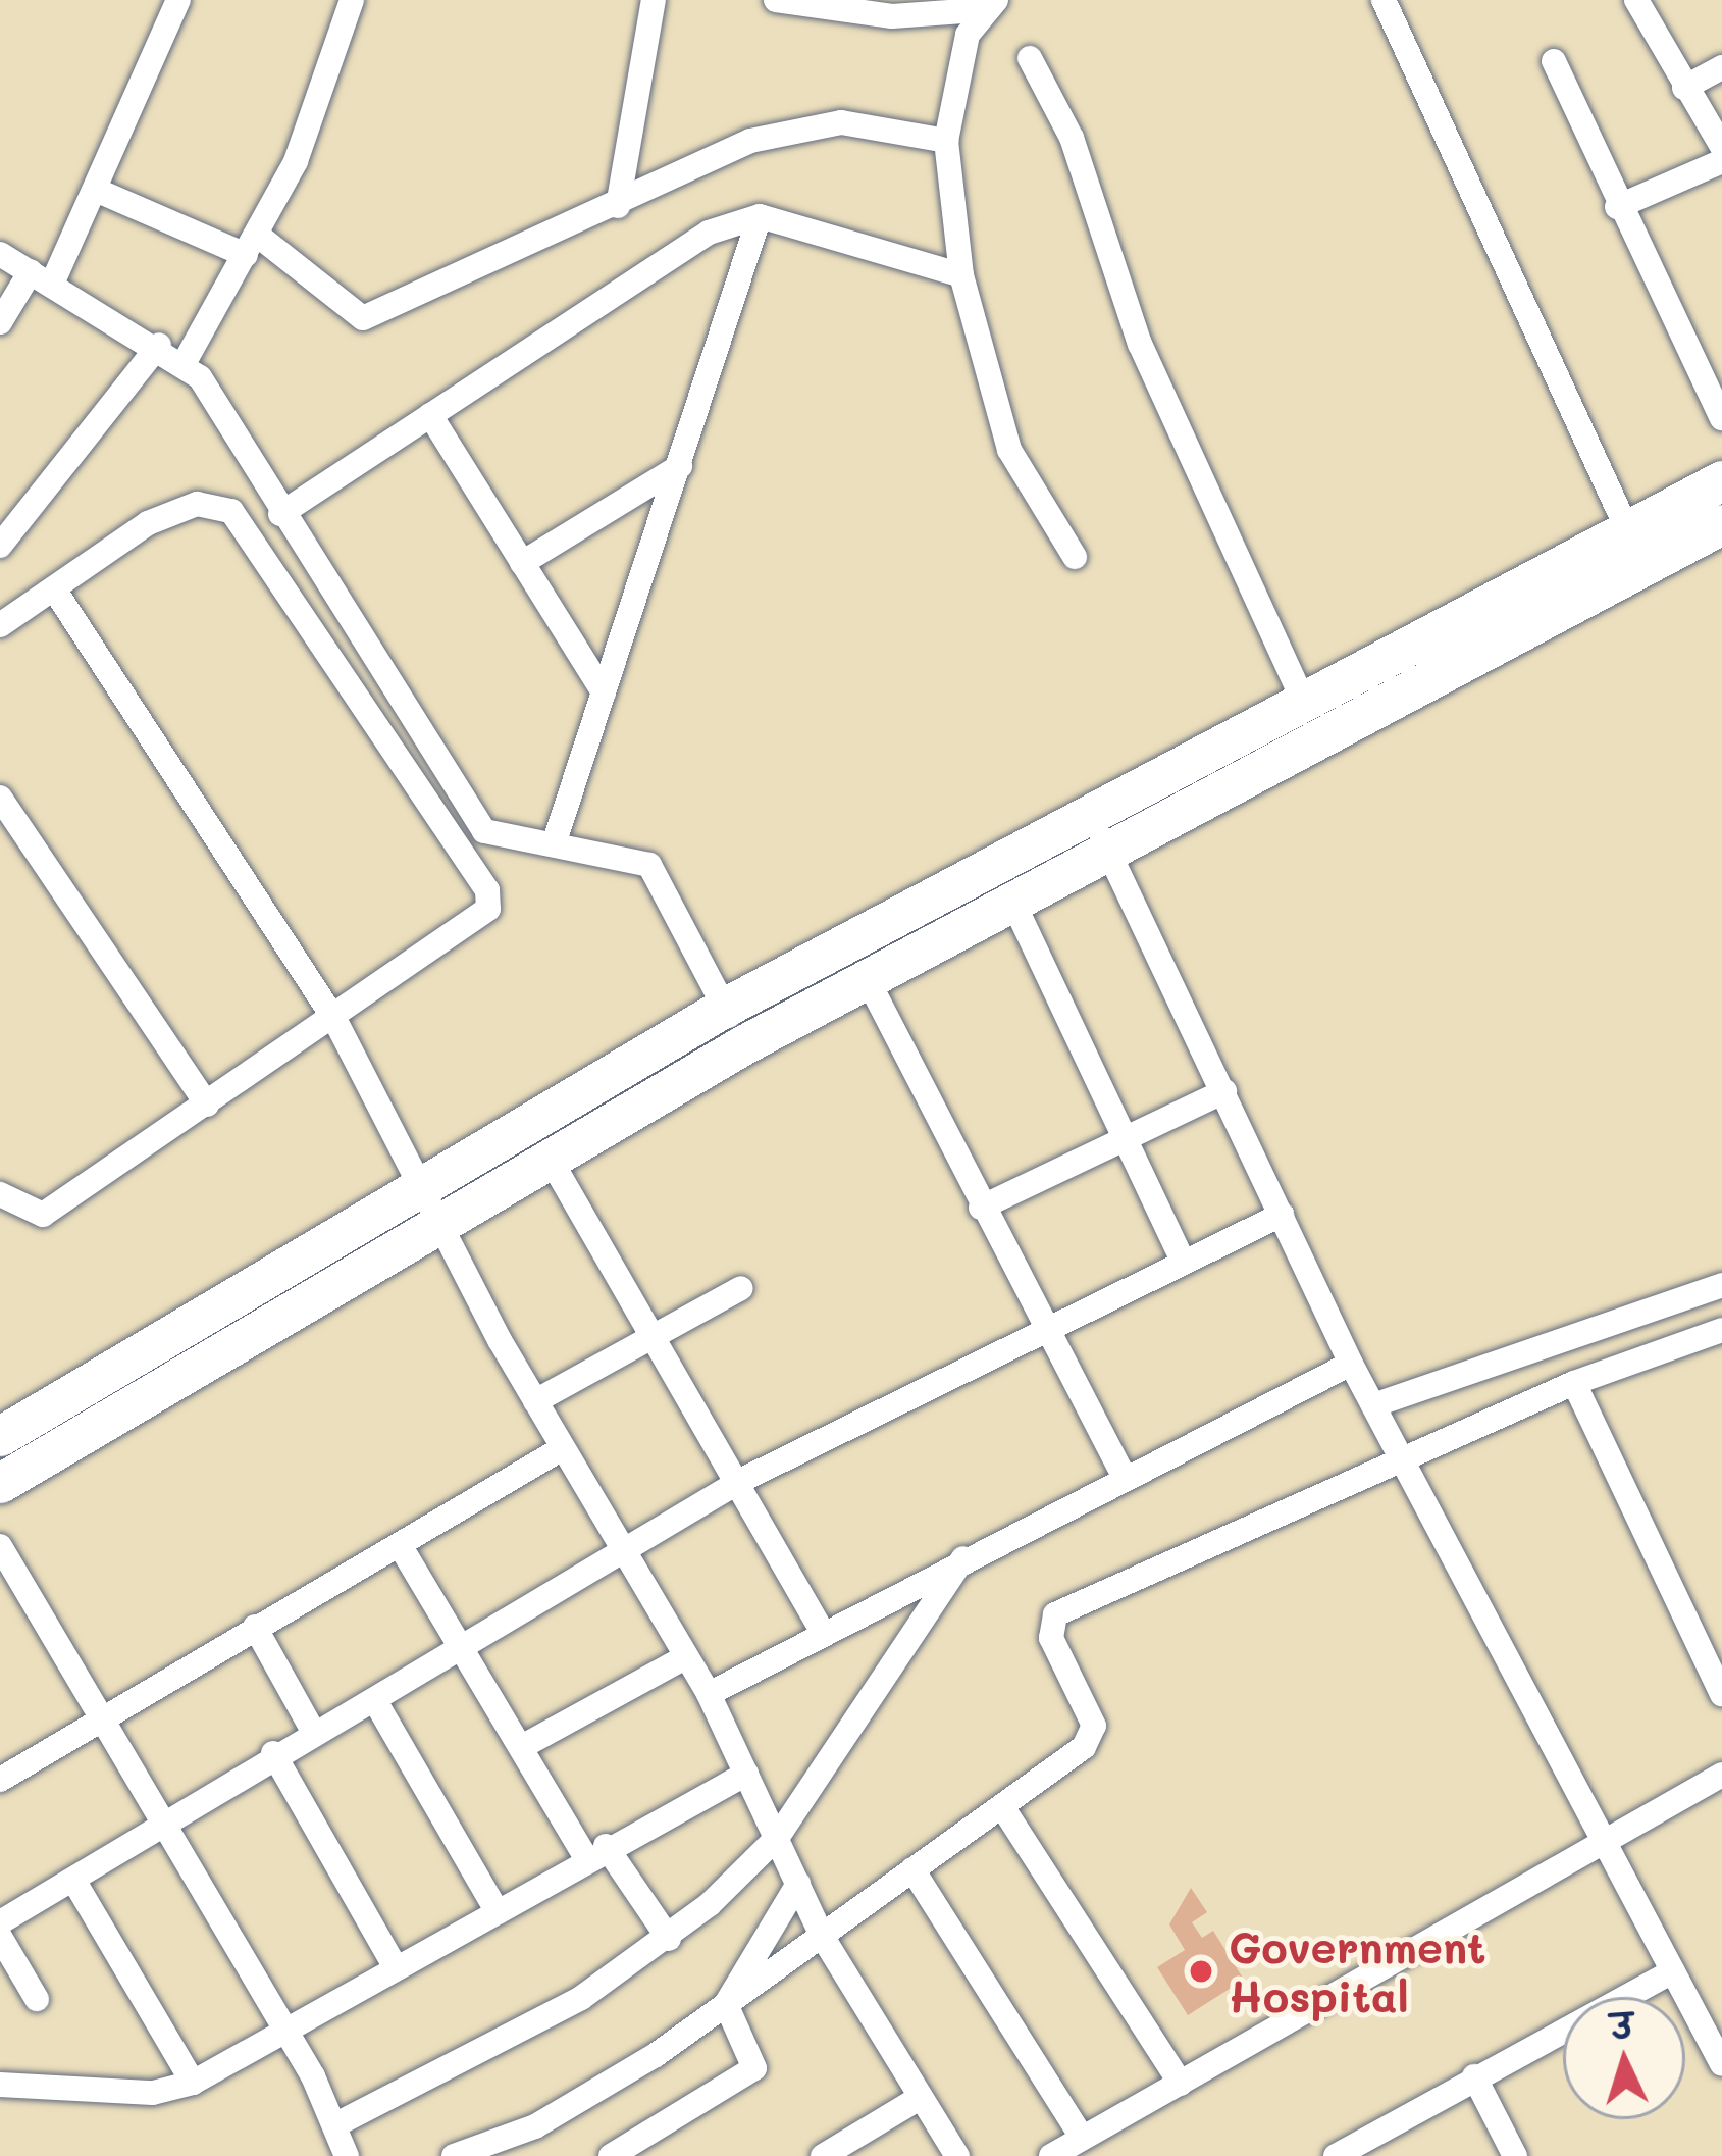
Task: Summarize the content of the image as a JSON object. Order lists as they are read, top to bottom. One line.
{"places":["Government Hospital"],"north":"top"}
